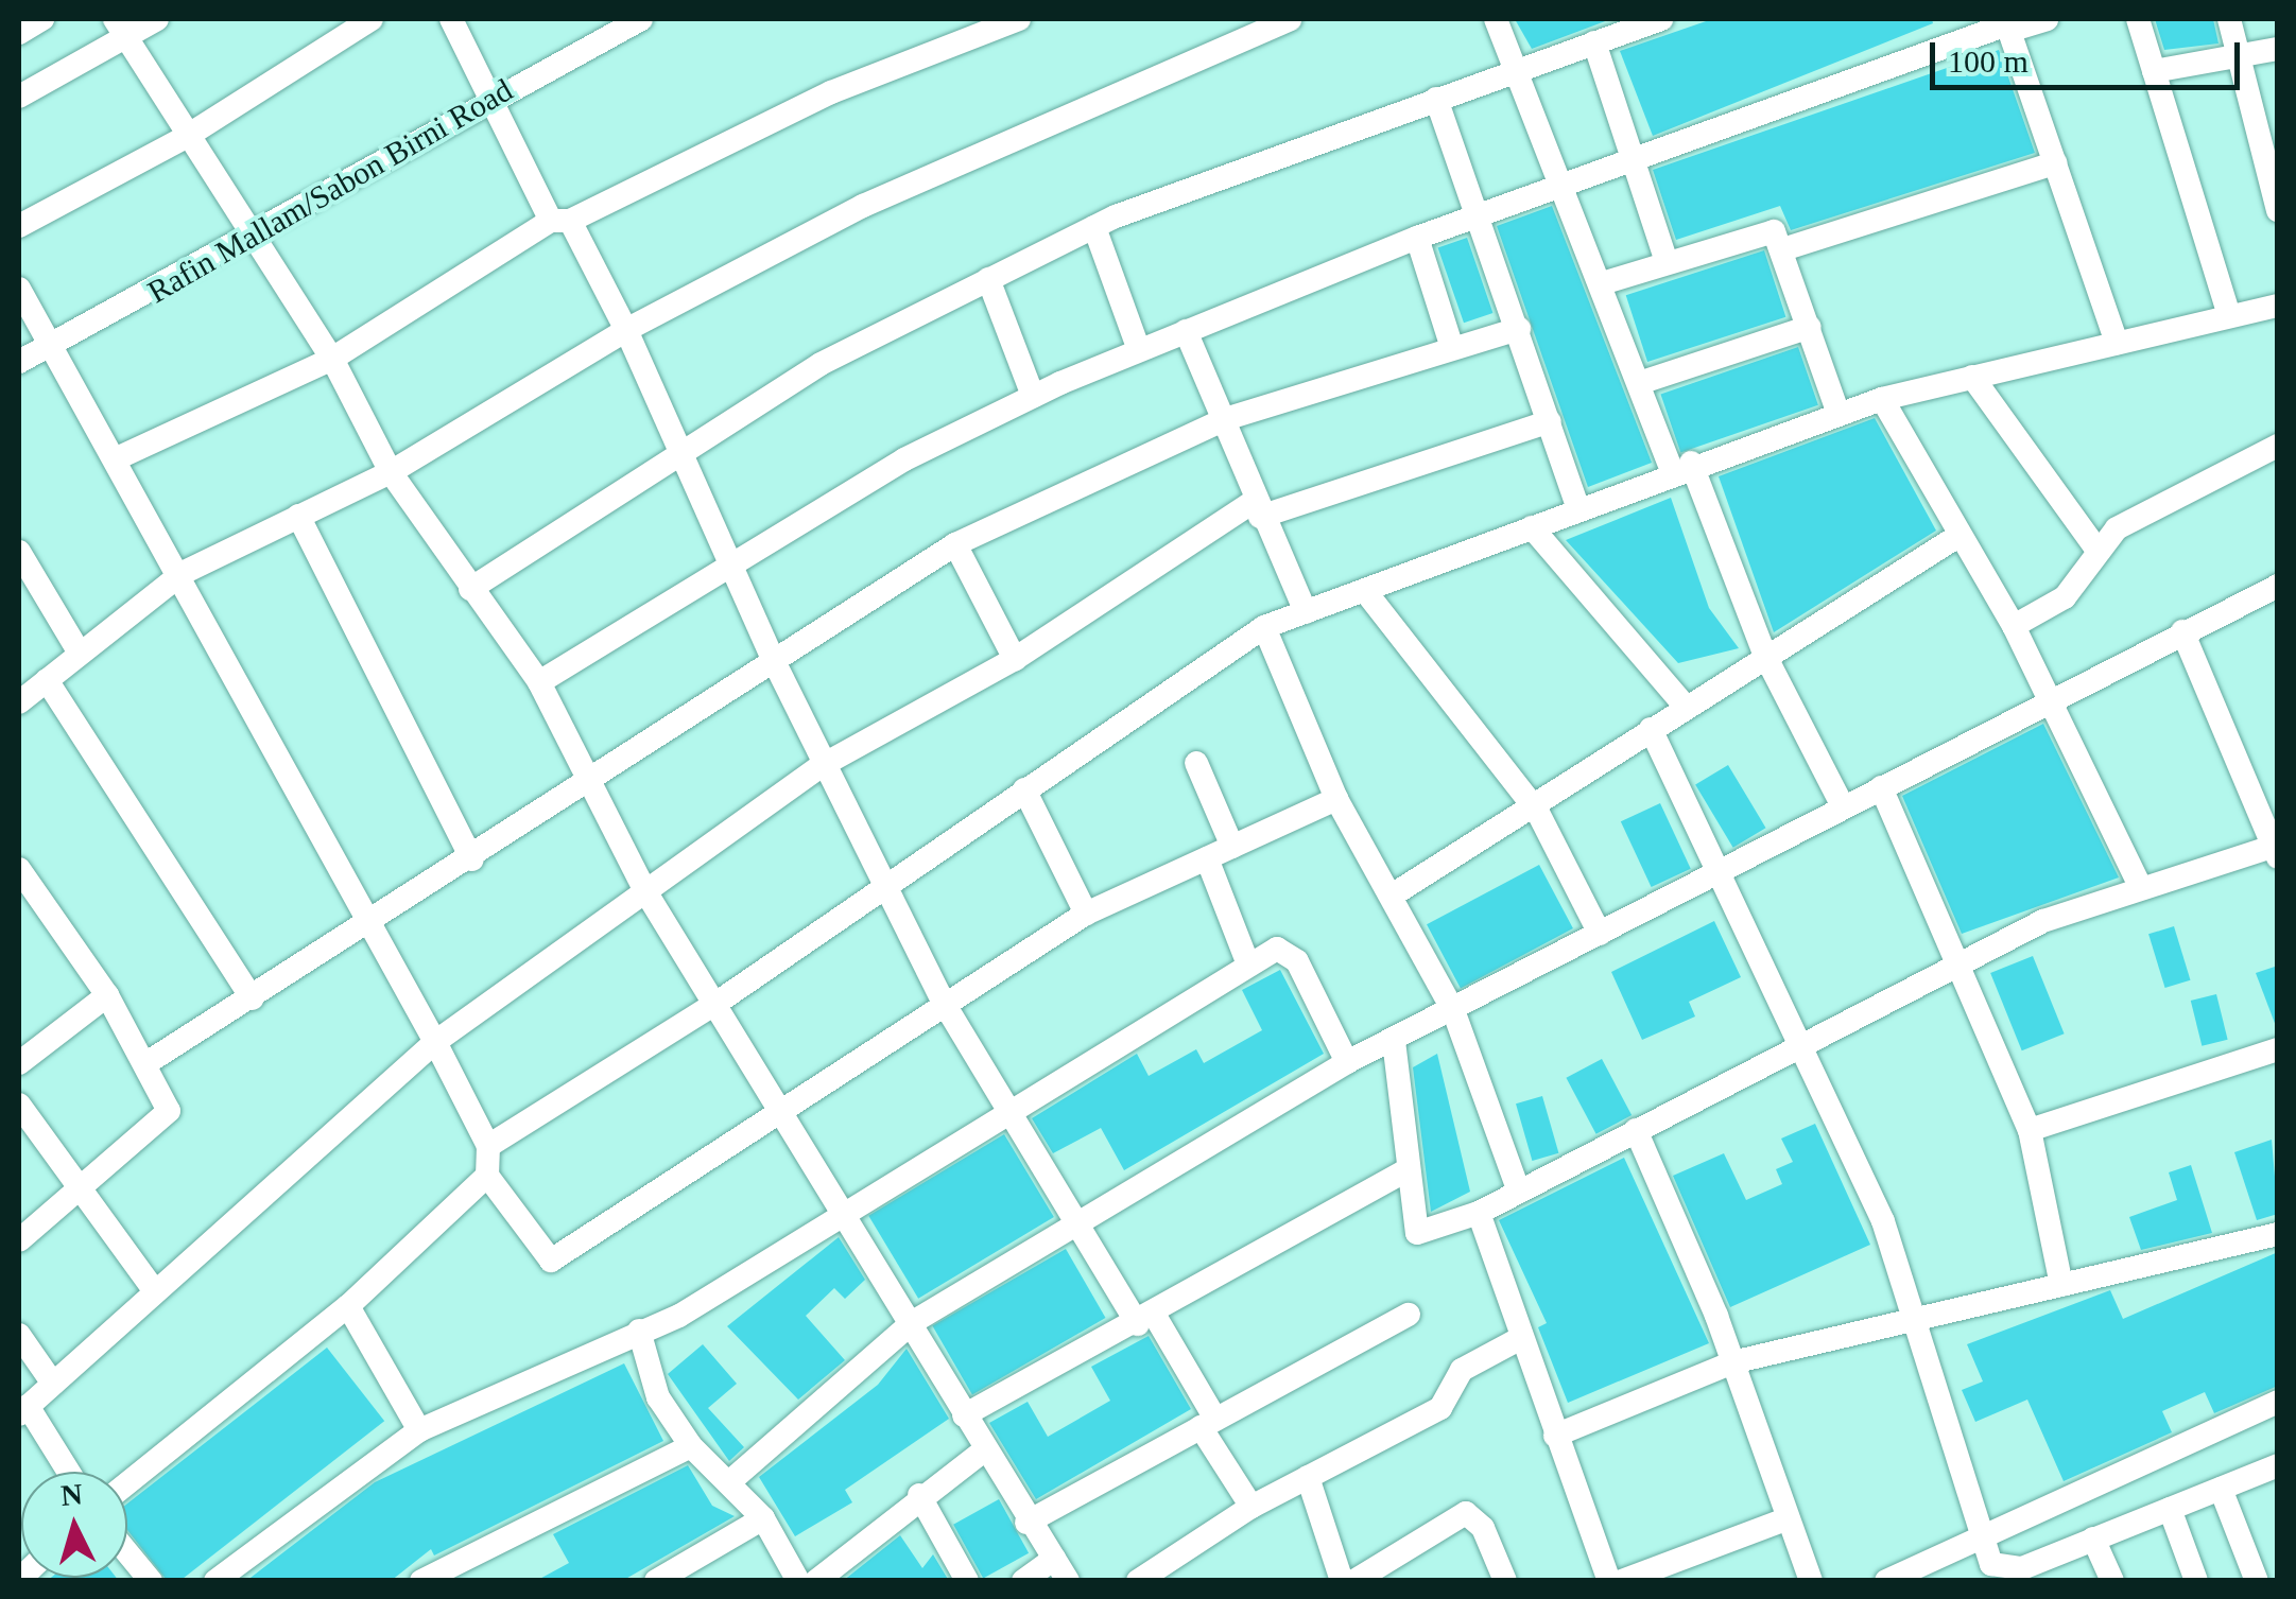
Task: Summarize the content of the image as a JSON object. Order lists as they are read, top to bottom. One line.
{"streets":{"street":["Rafin Mallam/Sabon Birni Road"]},"scale_bar":"100 m","north":"top"}
